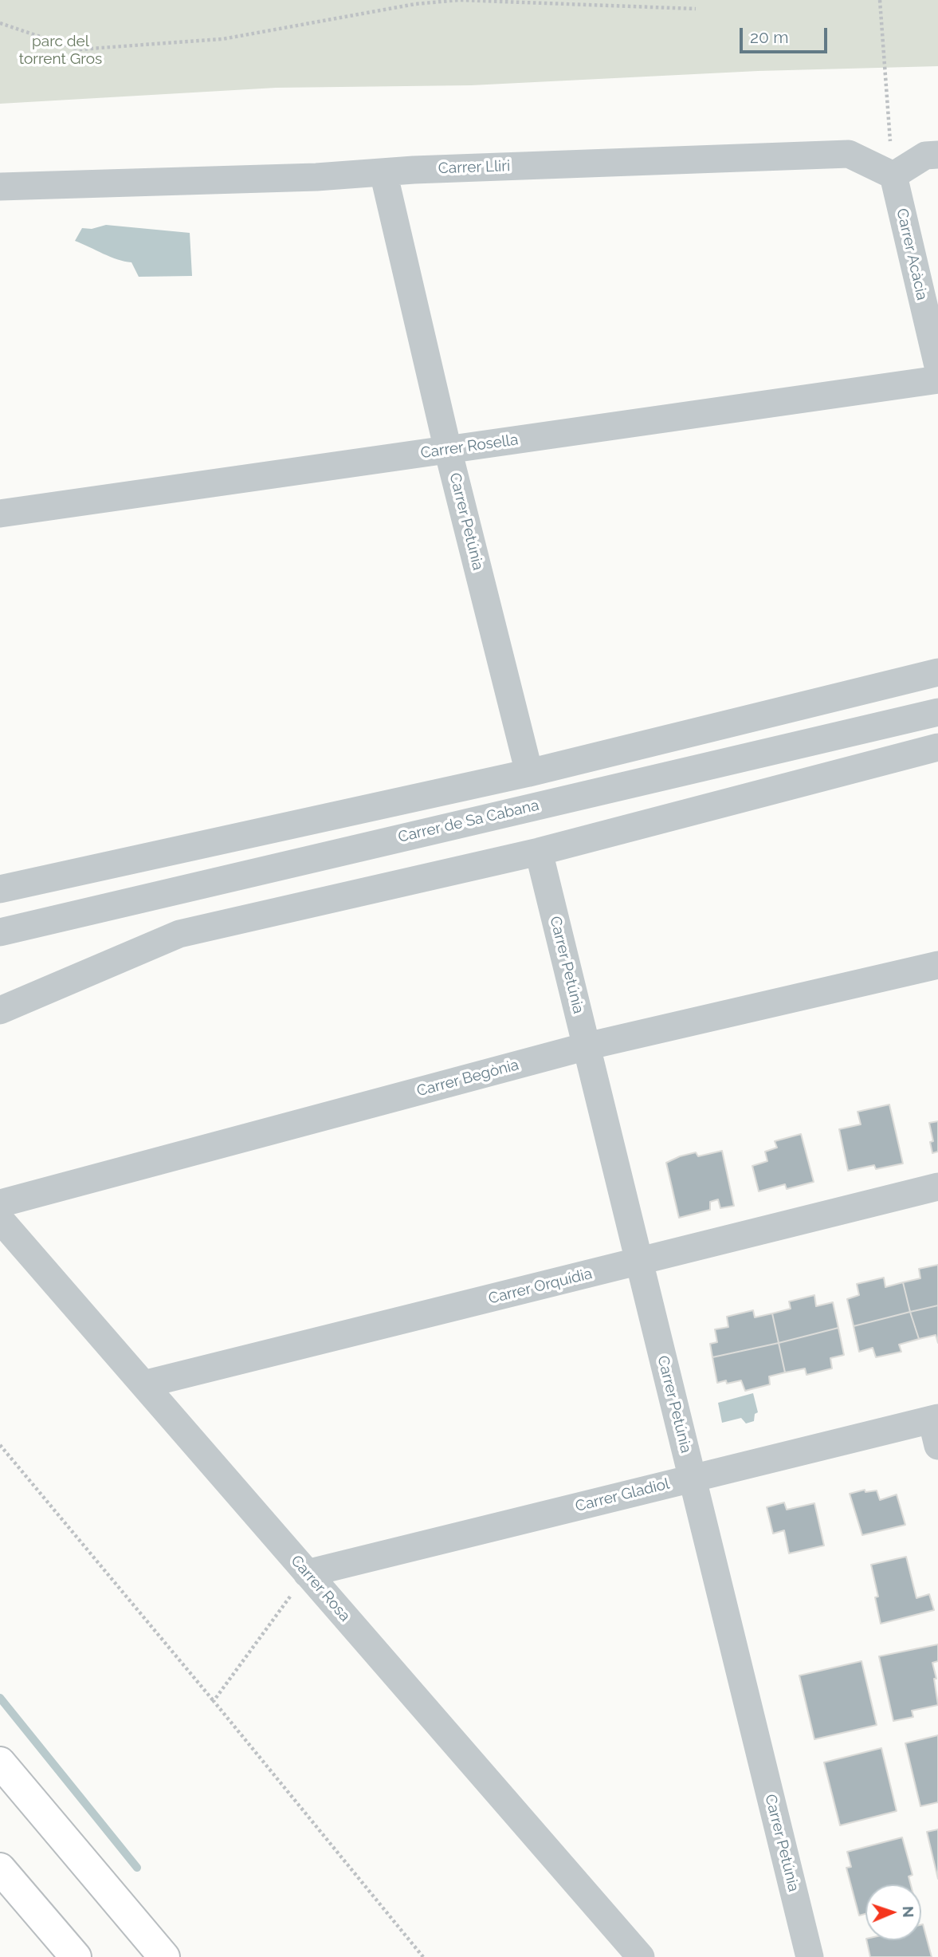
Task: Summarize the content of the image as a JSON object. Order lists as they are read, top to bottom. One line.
{"streets":{"street":["Carrer Lliri","Carrer Acàcia","Carrer Rosella","Carrer Petúnia","Carrer de Sa Cabana","Carrer Begònia","Carrer Orquídia","Carrer Gladiol","Carrer Rosa"]},"crossings":[["Carrer Lliri","Carrer Acàcia"],["Carrer Lliri","Carrer Petúnia"],["Carrer Rosella","Carrer Petúnia"],["Carrer Petúnia","Carrer Begònia"],["Carrer Petúnia","Carrer Orquídia"],["Carrer Petúnia","Carrer Gladiol"],["Carrer Orquídia","Carrer Rosa"],["Carrer Gladiol","Carrer Rosa"]],"parks":["parc del torrent Gros"],"scale_bar":"20 m","north":"right"}
